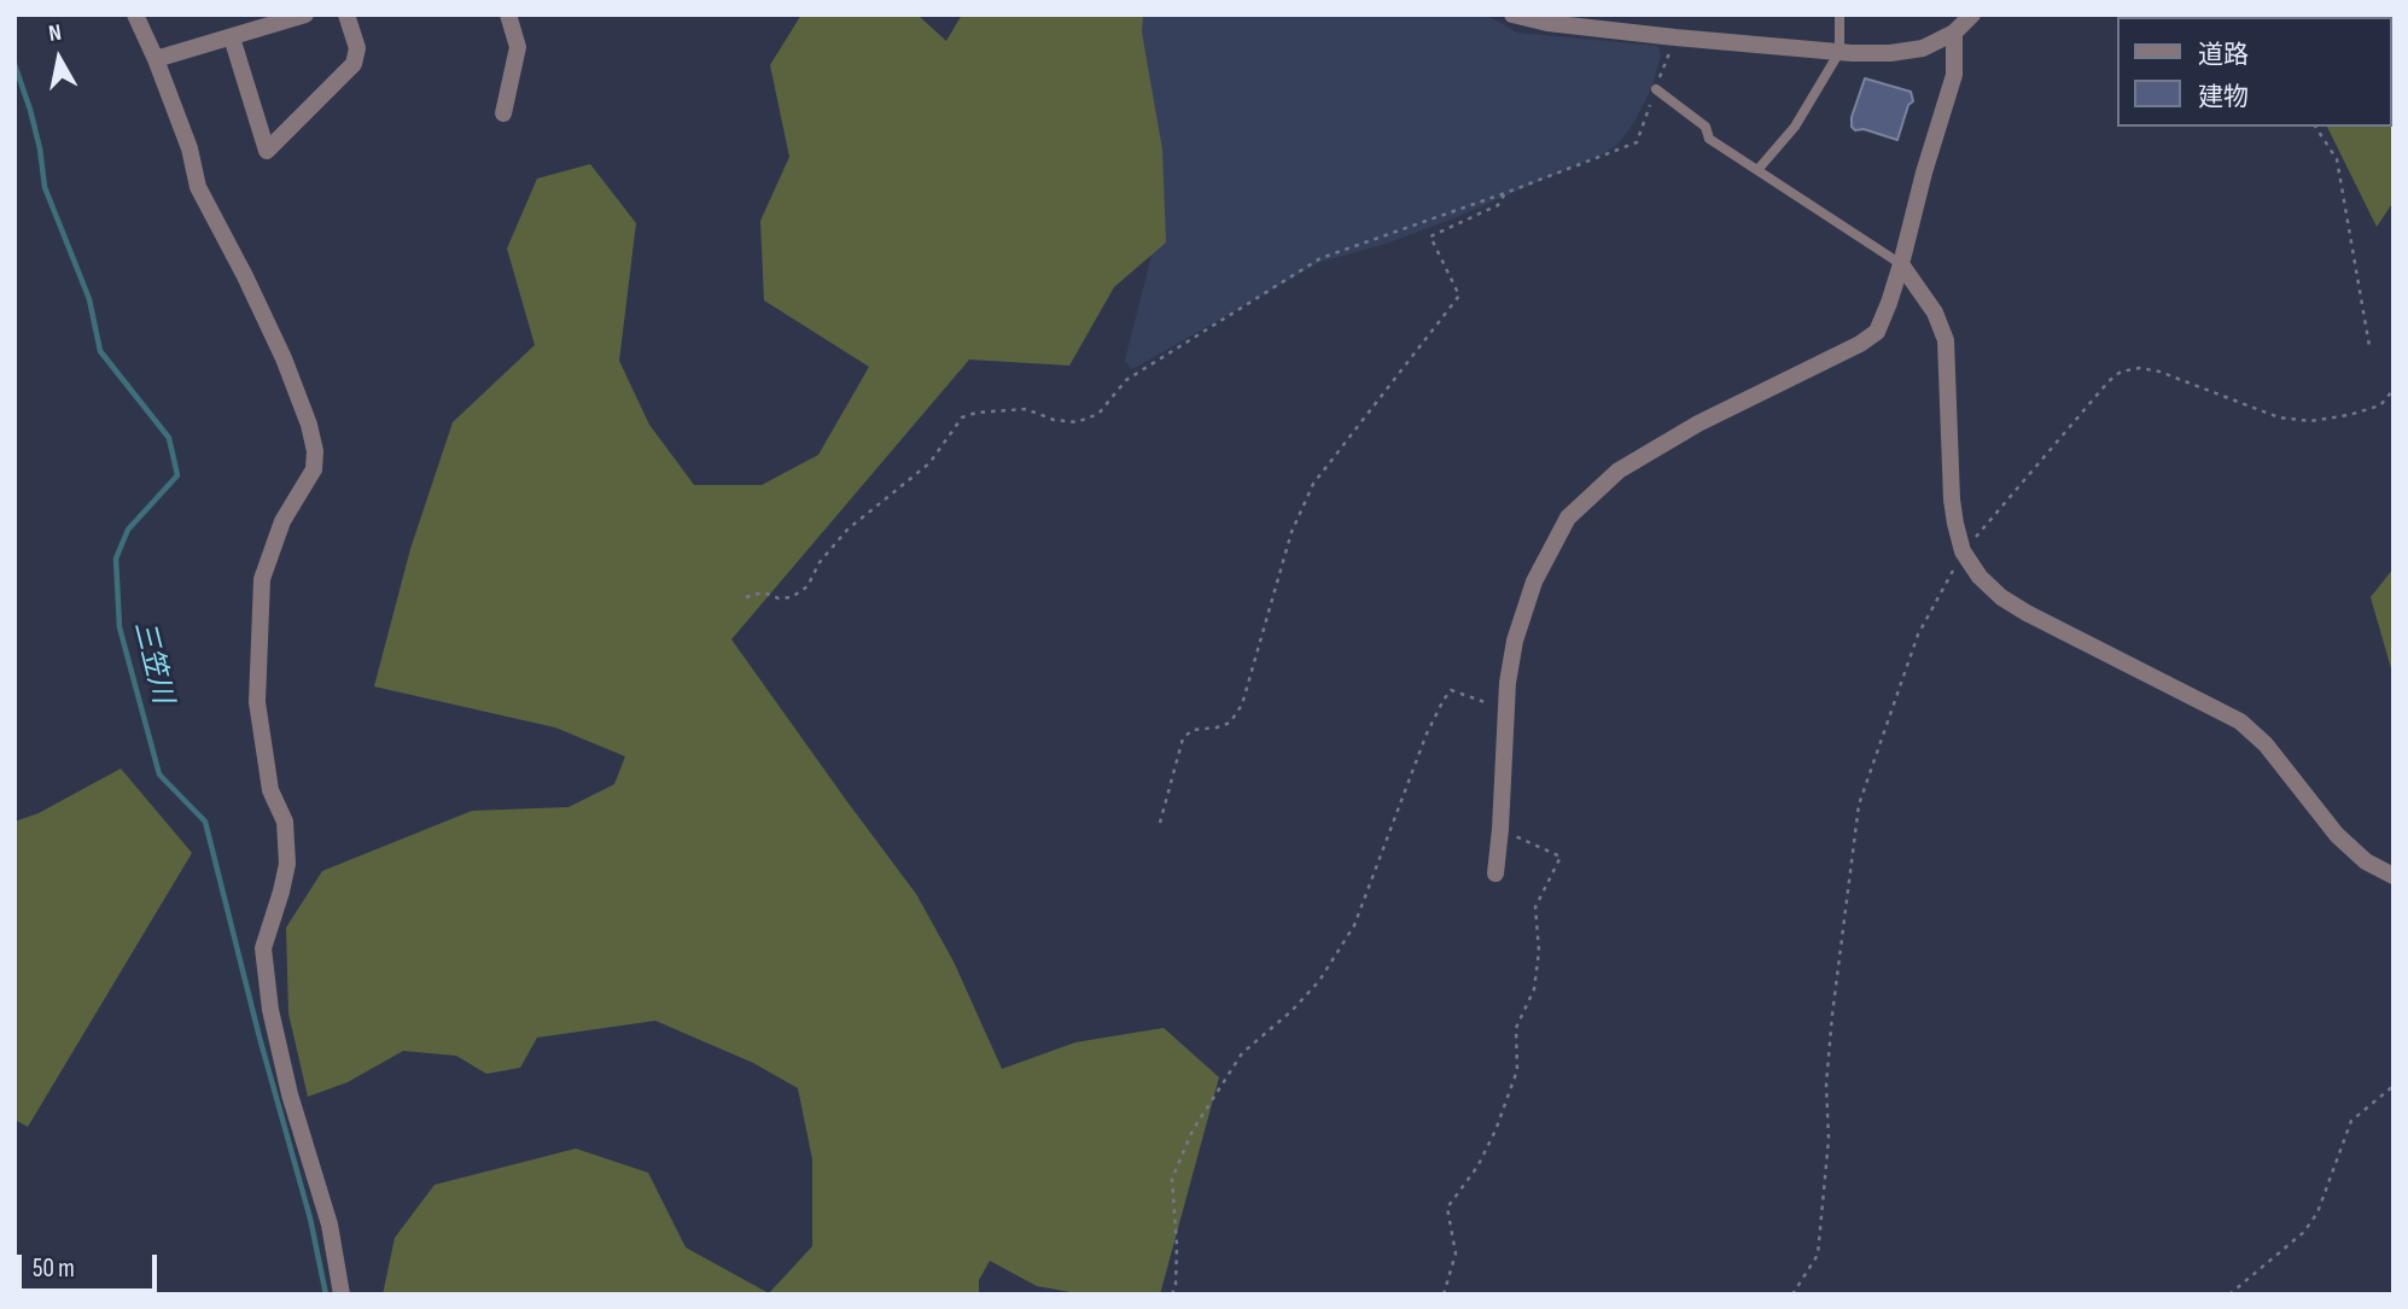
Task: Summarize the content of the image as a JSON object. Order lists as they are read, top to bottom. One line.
{"water":["三笠川"],"legend":["道路","建物"],"scale_bar":"50 m","north":"top"}
